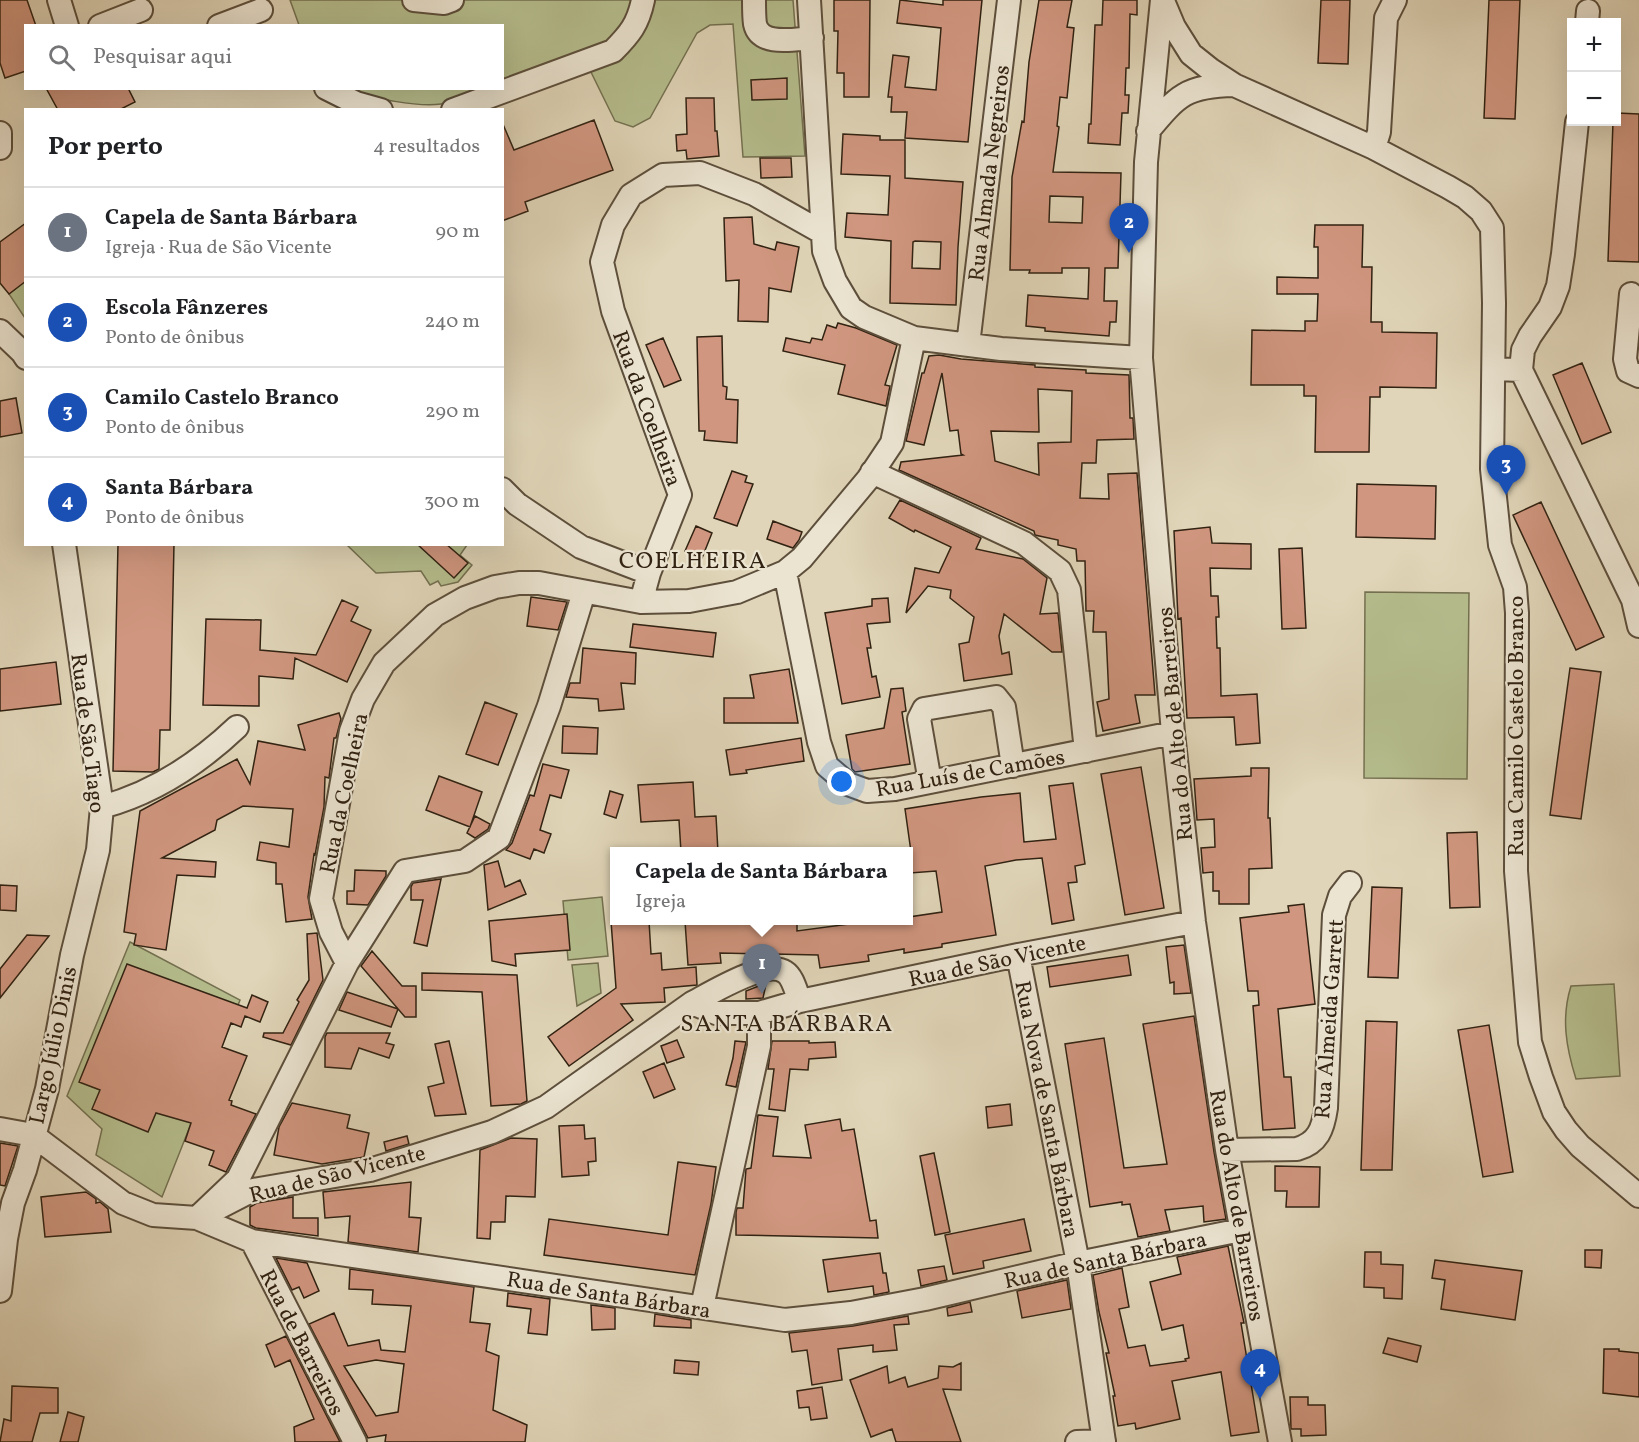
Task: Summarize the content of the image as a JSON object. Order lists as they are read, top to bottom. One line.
{"streets":{"street":["Rua Almada Negreiros","Rua da Coelheira","Rua do Alto de Barreiros","Rua Camilo Castelo Branco","Rua de São Tiago","Rua Luís de Camões","Rua de São Vicente","Rua Almeida Garrett","Largo Júlio Dinis","Rua Nova de Santa Bárbara","Rua de Santa Bárbara","Rua de Barreiros"]},"crossings":[["Rua do Alto de Barreiros","Rua Camilo Castelo Branco"],["Rua do Alto de Barreiros","Rua Luís de Camões"],["Rua do Alto de Barreiros","Rua de São Vicente"],["Rua do Alto de Barreiros","Rua Almeida Garrett"],["Rua do Alto de Barreiros","Rua de Santa Bárbara"],["Rua de São Tiago","Largo Júlio Dinis"],["Rua de São Vicente","Rua Nova de Santa Bárbara"],["Rua de São Vicente","Rua de Santa Bárbara"],["Largo Júlio Dinis","Rua de Santa Bárbara"],["Rua Nova de Santa Bárbara","Rua de Santa Bárbara"],["Rua de Santa Bárbara","Rua de Barreiros"]],"districts":["COELHEIRA","SANTA BÁRBARA"],"page":{"map_buttons":["+","−"],"search":"Pesquisar aqui","heading":["Por perto","4 resultados"],"list":[{"mark":"1","name":"Capela de Santa Bárbara","note":"Igreja · Rua de São Vicente","value":"90 m"},{"mark":"2","name":"Escola Fânzeres","note":"Ponto de ônibus","value":"240 m"},{"mark":"3","name":"Camilo Castelo Branco","note":"Ponto de ônibus","value":"290 m"},{"mark":"4","name":"Santa Bárbara","note":"Ponto de ônibus","value":"300 m"}],"pins":["2","3","1","4"],"popup":["Capela de Santa Bárbara","Igreja"]}}
